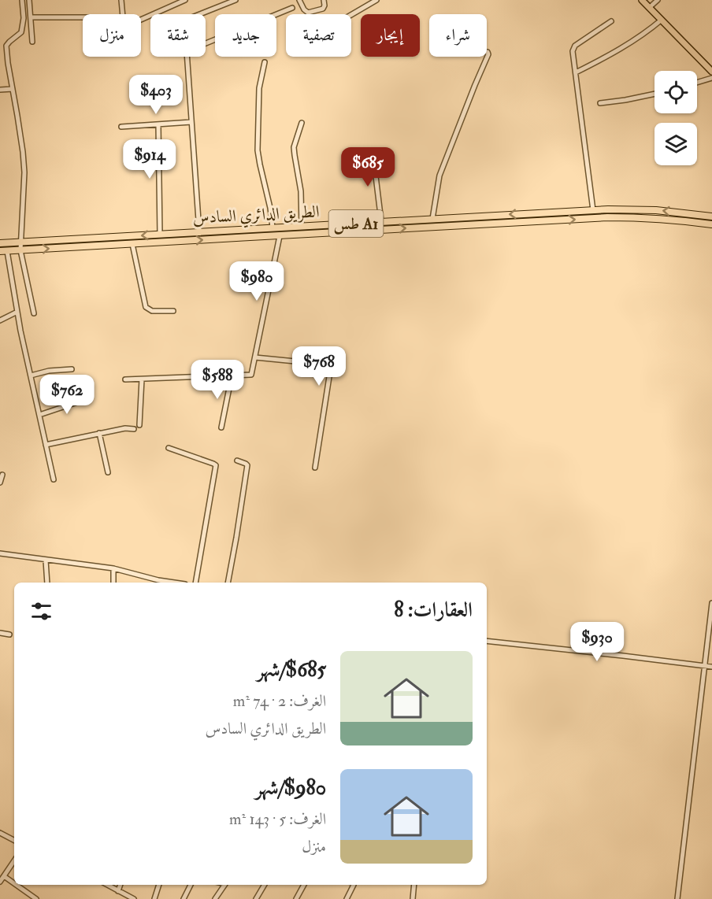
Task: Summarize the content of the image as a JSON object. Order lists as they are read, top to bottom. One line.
{"streets":{"highway":["الطريق الدائري السادس","طس A1"]},"page":{"chip":["شراء","إيجار","تصفية","جديد","شقة","منزل"],"price":["$403","$914","$685","$980","$768","$588","$762","$930"],"heading":"العقارات: 8","list":[{"name":"$685/شهر","note":"الغرف: 2 · 74 m² · الطريق الدائري السادس"},{"name":"$980/شهر","note":"الغرف: 5 · 143 m² · منزل"}]}}
